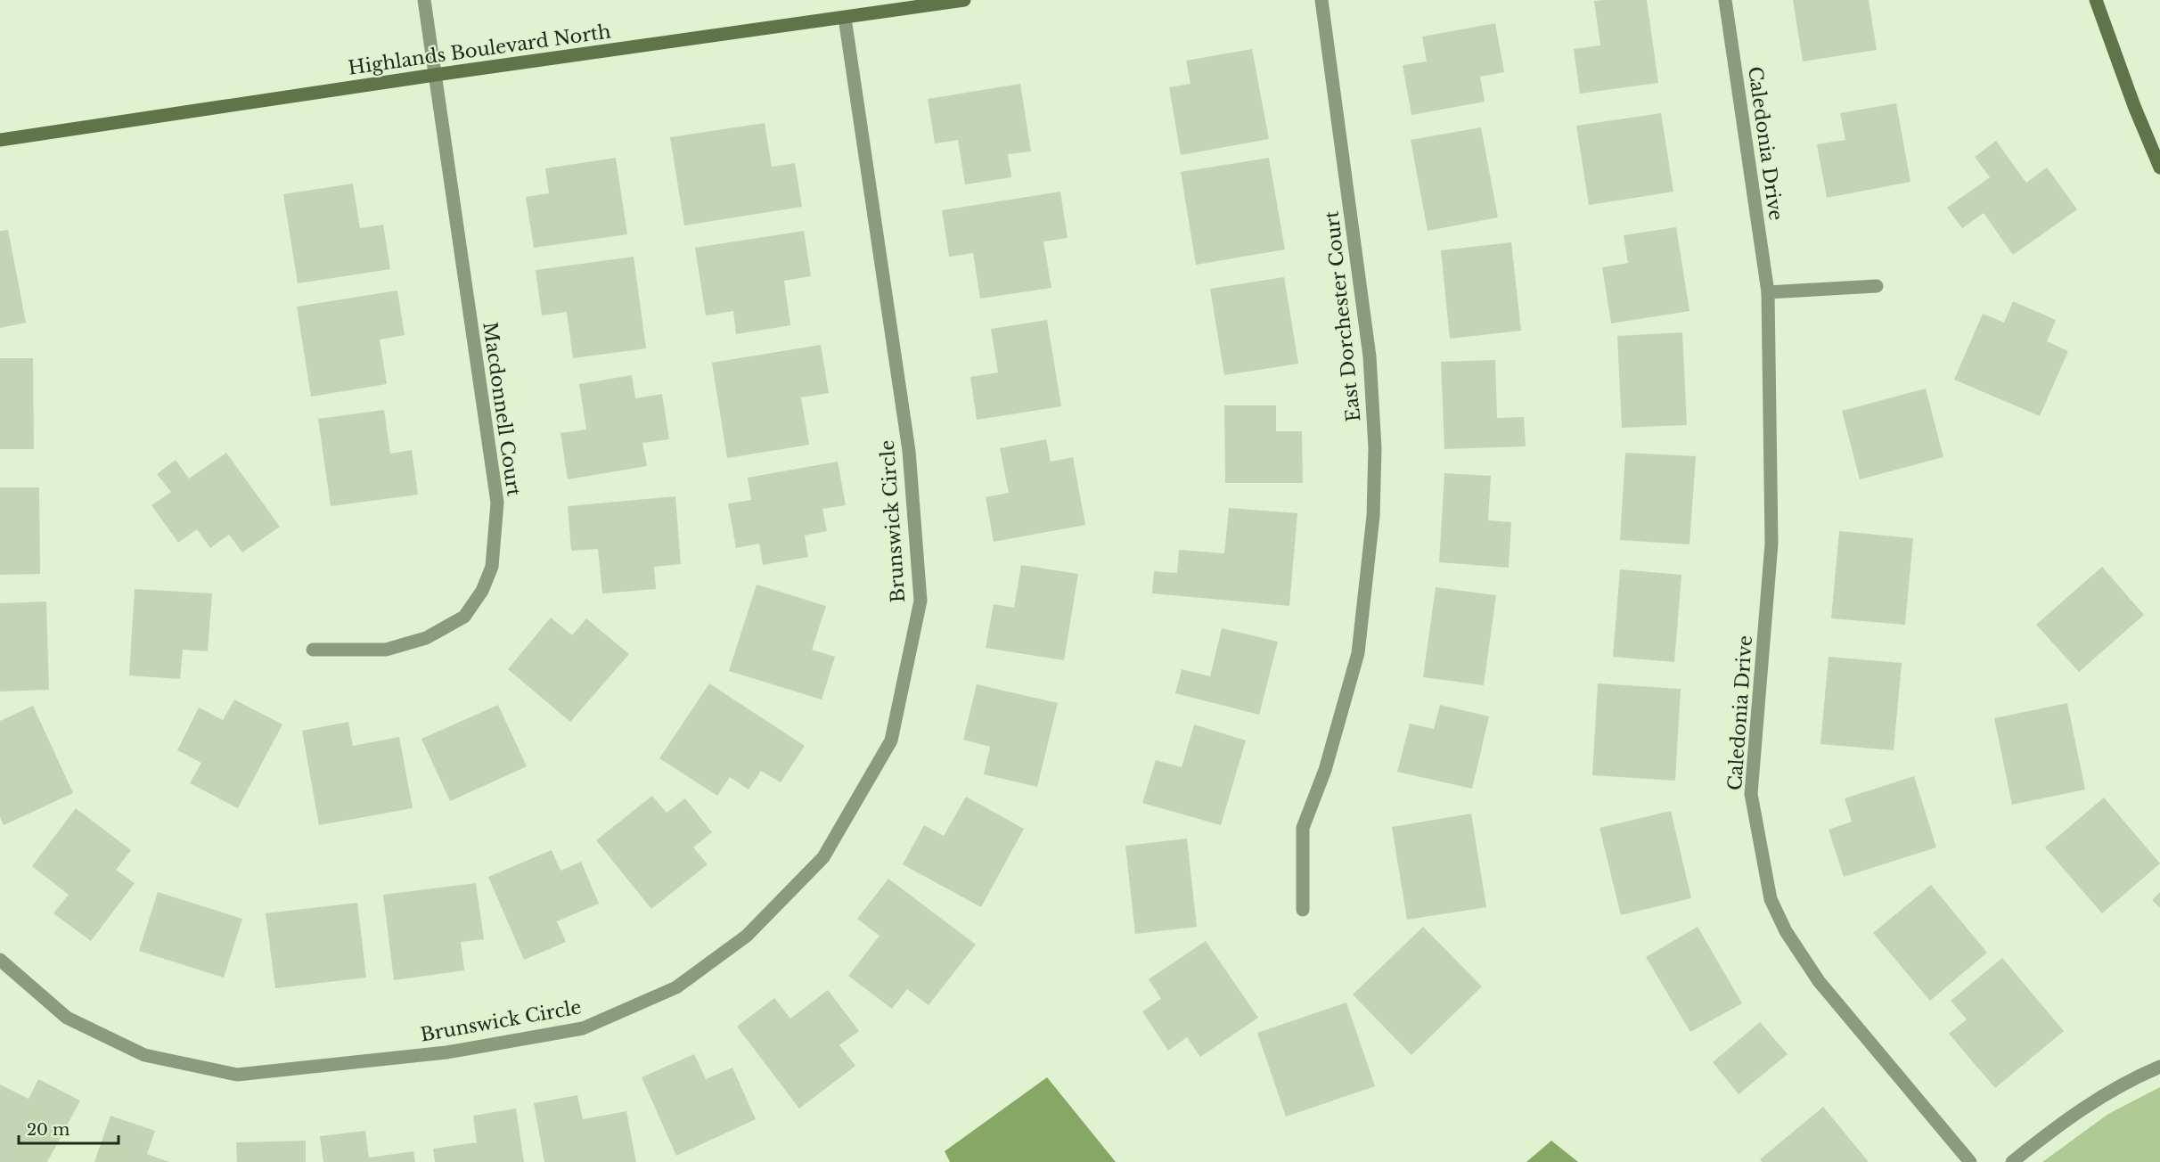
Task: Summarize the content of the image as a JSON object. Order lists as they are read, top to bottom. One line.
{"streets":{"street":["Highlands Boulevard North","Caledonia Drive","East Dorchester Court","Macdonnell Court","Brunswick Circle"]},"crossings":[["Highlands Boulevard North","Macdonnell Court"],["Highlands Boulevard North","Brunswick Circle"]],"scale_bar":"20 m"}
